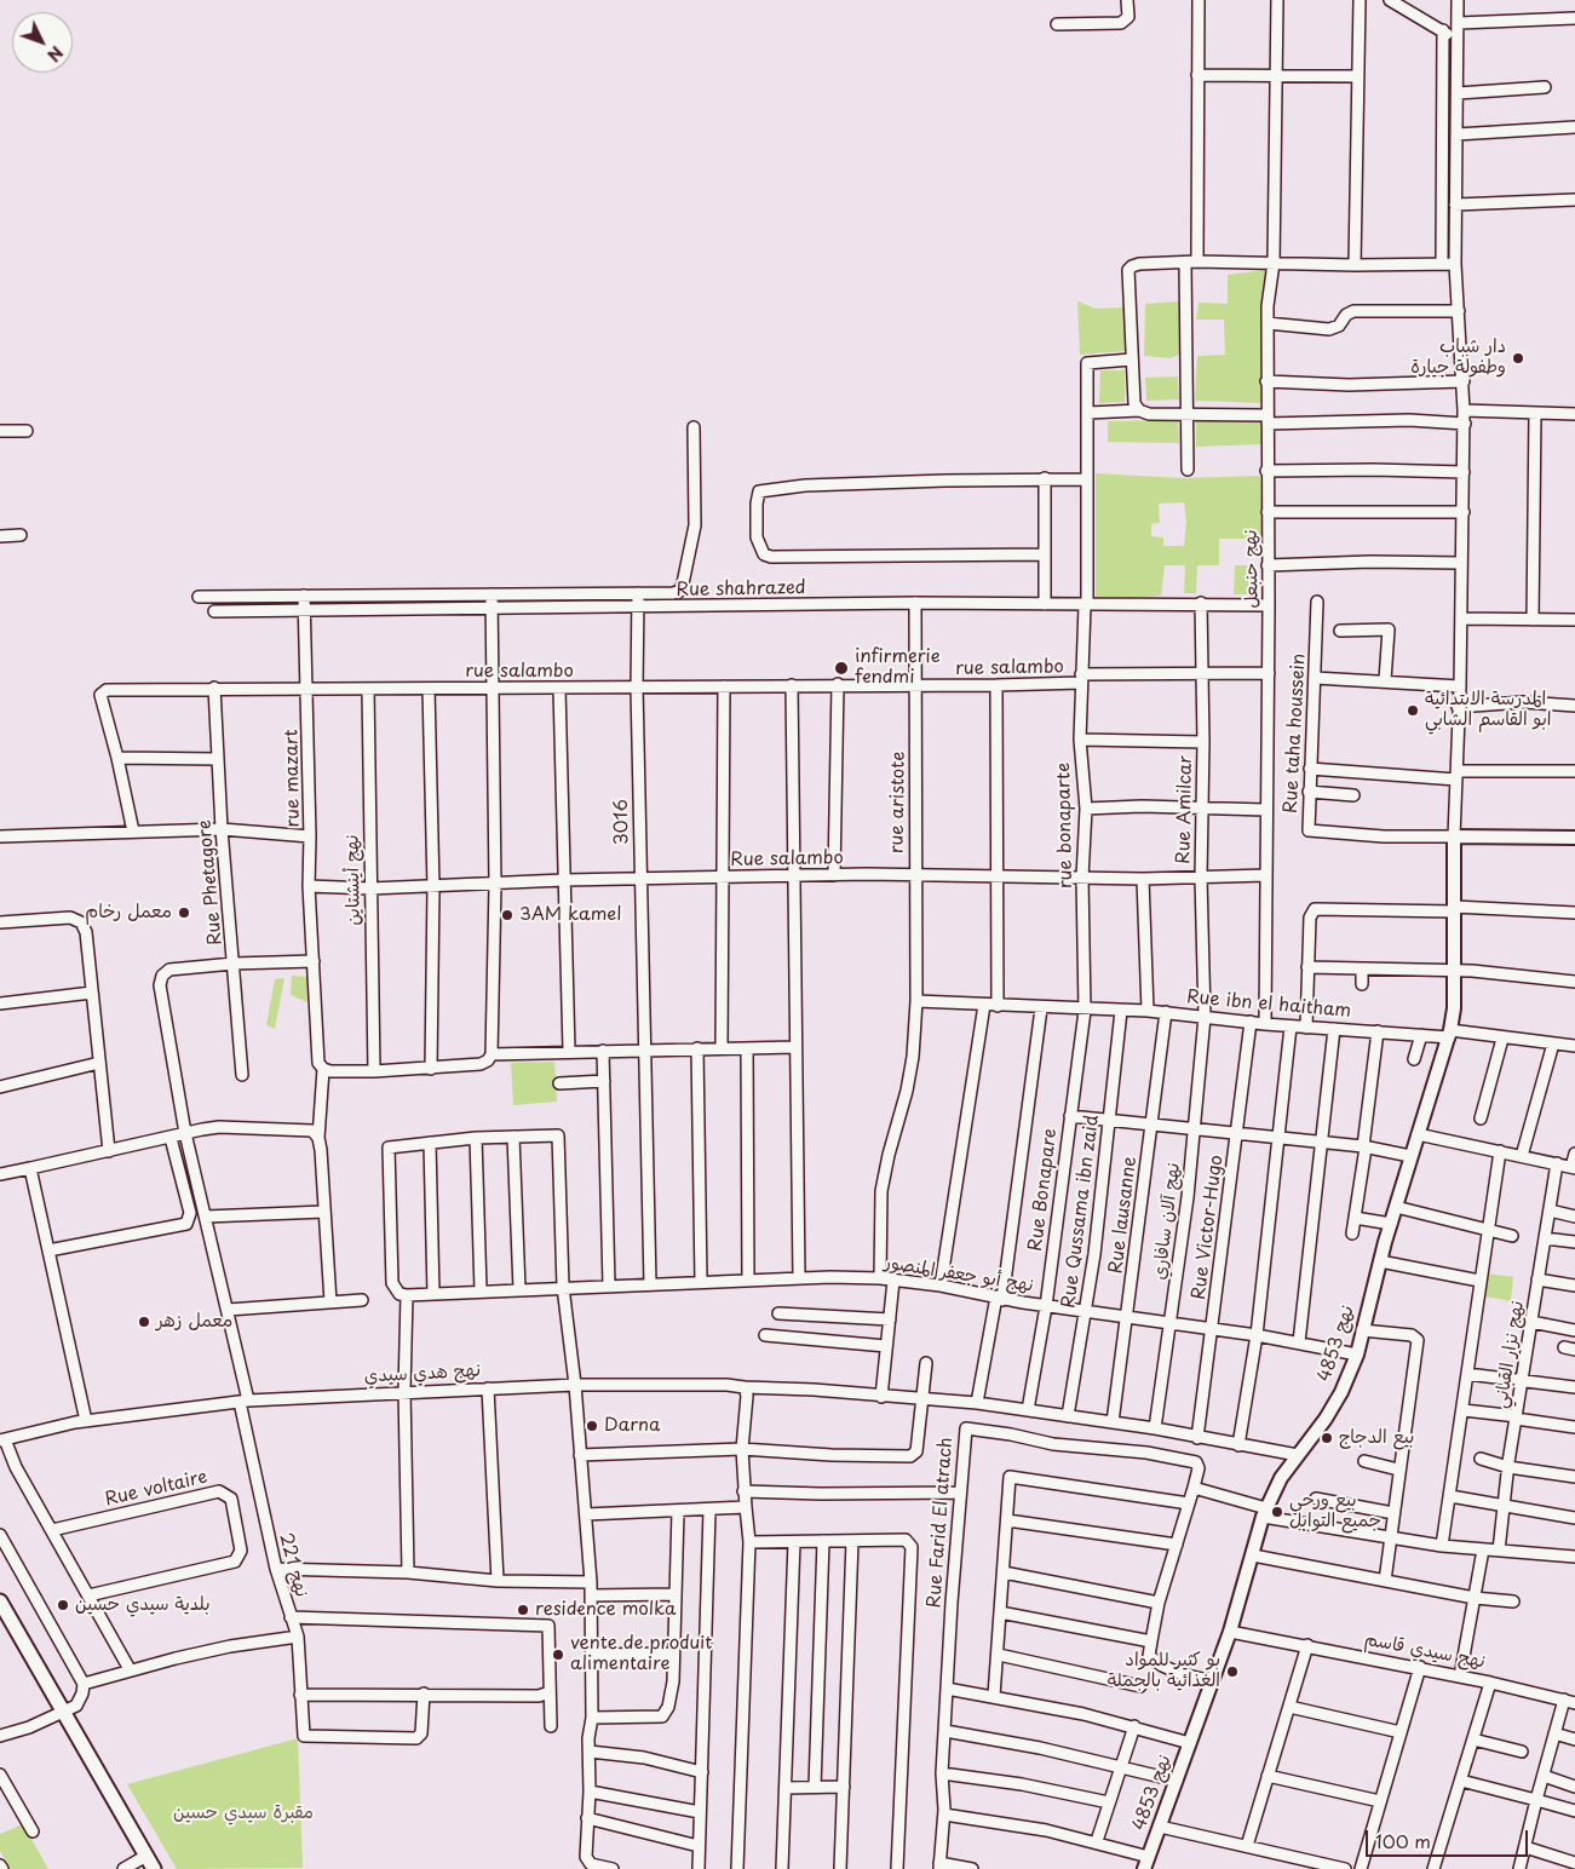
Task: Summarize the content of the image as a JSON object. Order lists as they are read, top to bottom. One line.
{"streets":{"street":["نهج حنبعل","Rue shahrazed","rue salambo","Rue taha houssein","rue mazart","rue aristote","Rue Amilcar","3016","rue bonaparte","Rue salambo","نهج أينشتاين","Rue Phetagore","Rue ibn el haitham","Rue Bonapare","Rue Qussama ibn zaid","Rue lausanne","نهج آلان سافاري","Rue Victor-Hugo","نهج أبو جعفر المنصور","نهج 4853","نهج نزار القباني","نهج هدي سيدي","Rue voltaire","Rue Farid El atrach","نهج 221","نهج سيدي قاسم"]},"crossings":[["نهج حنبعل","Rue shahrazed"],["نهج حنبعل","rue salambo"],["نهج حنبعل","Rue salambo"],["نهج حنبعل","Rue ibn el haitham"],["Rue shahrazed","rue mazart"],["Rue shahrazed","rue aristote"],["Rue shahrazed","Rue Amilcar"],["Rue shahrazed","3016"],["Rue shahrazed","rue bonaparte"],["rue salambo","rue mazart"],["rue salambo","rue aristote"],["rue salambo","Rue Amilcar"],["rue salambo","3016"],["rue salambo","rue bonaparte"],["rue salambo","نهج أينشتاين"],["rue salambo","Rue Phetagore"],["Rue taha houssein","نهج 4853"],["rue mazart","Rue salambo"],["rue aristote","Rue salambo"],["rue aristote","Rue ibn el haitham"],["rue aristote","نهج أبو جعفر المنصور"],["Rue Amilcar","Rue salambo"],["Rue Amilcar","Rue ibn el haitham"],["Rue Amilcar","نهج آلان سافاري"],["3016","Rue salambo"],["3016","نهج أبو جعفر المنصور"],["rue bonaparte","Rue salambo"],["rue bonaparte","Rue ibn el haitham"],["rue bonaparte","Rue Bonapare"],["Rue salambo","نهج أينشتاين"],["Rue Phetagore","نهج 221"],["Rue ibn el haitham","Rue Bonapare"],["Rue ibn el haitham","Rue Qussama ibn zaid"],["Rue ibn el haitham","Rue lausanne"],["Rue ibn el haitham","نهج آلان سافاري"],["Rue ibn el haitham","Rue Victor-Hugo"],["Rue ibn el haitham","نهج 4853"],["Rue Bonapare","نهج أبو جعفر المنصور"],["Rue Bonapare","نهج هدي سيدي"],["Rue Qussama ibn zaid","نهج أبو جعفر المنصور"],["Rue Qussama ibn zaid","نهج هدي سيدي"],["Rue lausanne","نهج أبو جعفر المنصور"],["Rue lausanne","نهج هدي سيدي"],["نهج آلان سافاري","نهج أبو جعفر المنصور"],["نهج آلان سافاري","نهج هدي سيدي"],["Rue Victor-Hugo","نهج أبو جعفر المنصور"],["Rue Victor-Hugo","نهج هدي سيدي"],["نهج أبو جعفر المنصور","نهج 4853"],["نهج 4853","نهج هدي سيدي"],["نهج 4853","نهج سيدي قاسم"],["نهج هدي سيدي","نهج 221"]],"parks":["مقبرة سيدي حسين"],"places":["دار شباب وطفولة جيارة","infirmerie fendmi","المدرسة الابتدائية ابو القاسم الشابي","معمل رخام","3AM kamel","معمل زهر","Darna","بيع الدجاج","بيع ورحي جميع التوابل","بلدية سيدي حسين","residence molka","vente de produit alimentaire","بو كثير للمواد الغذائية بالجملة"],"scale_bar":"100 m","north":"bottom right"}
